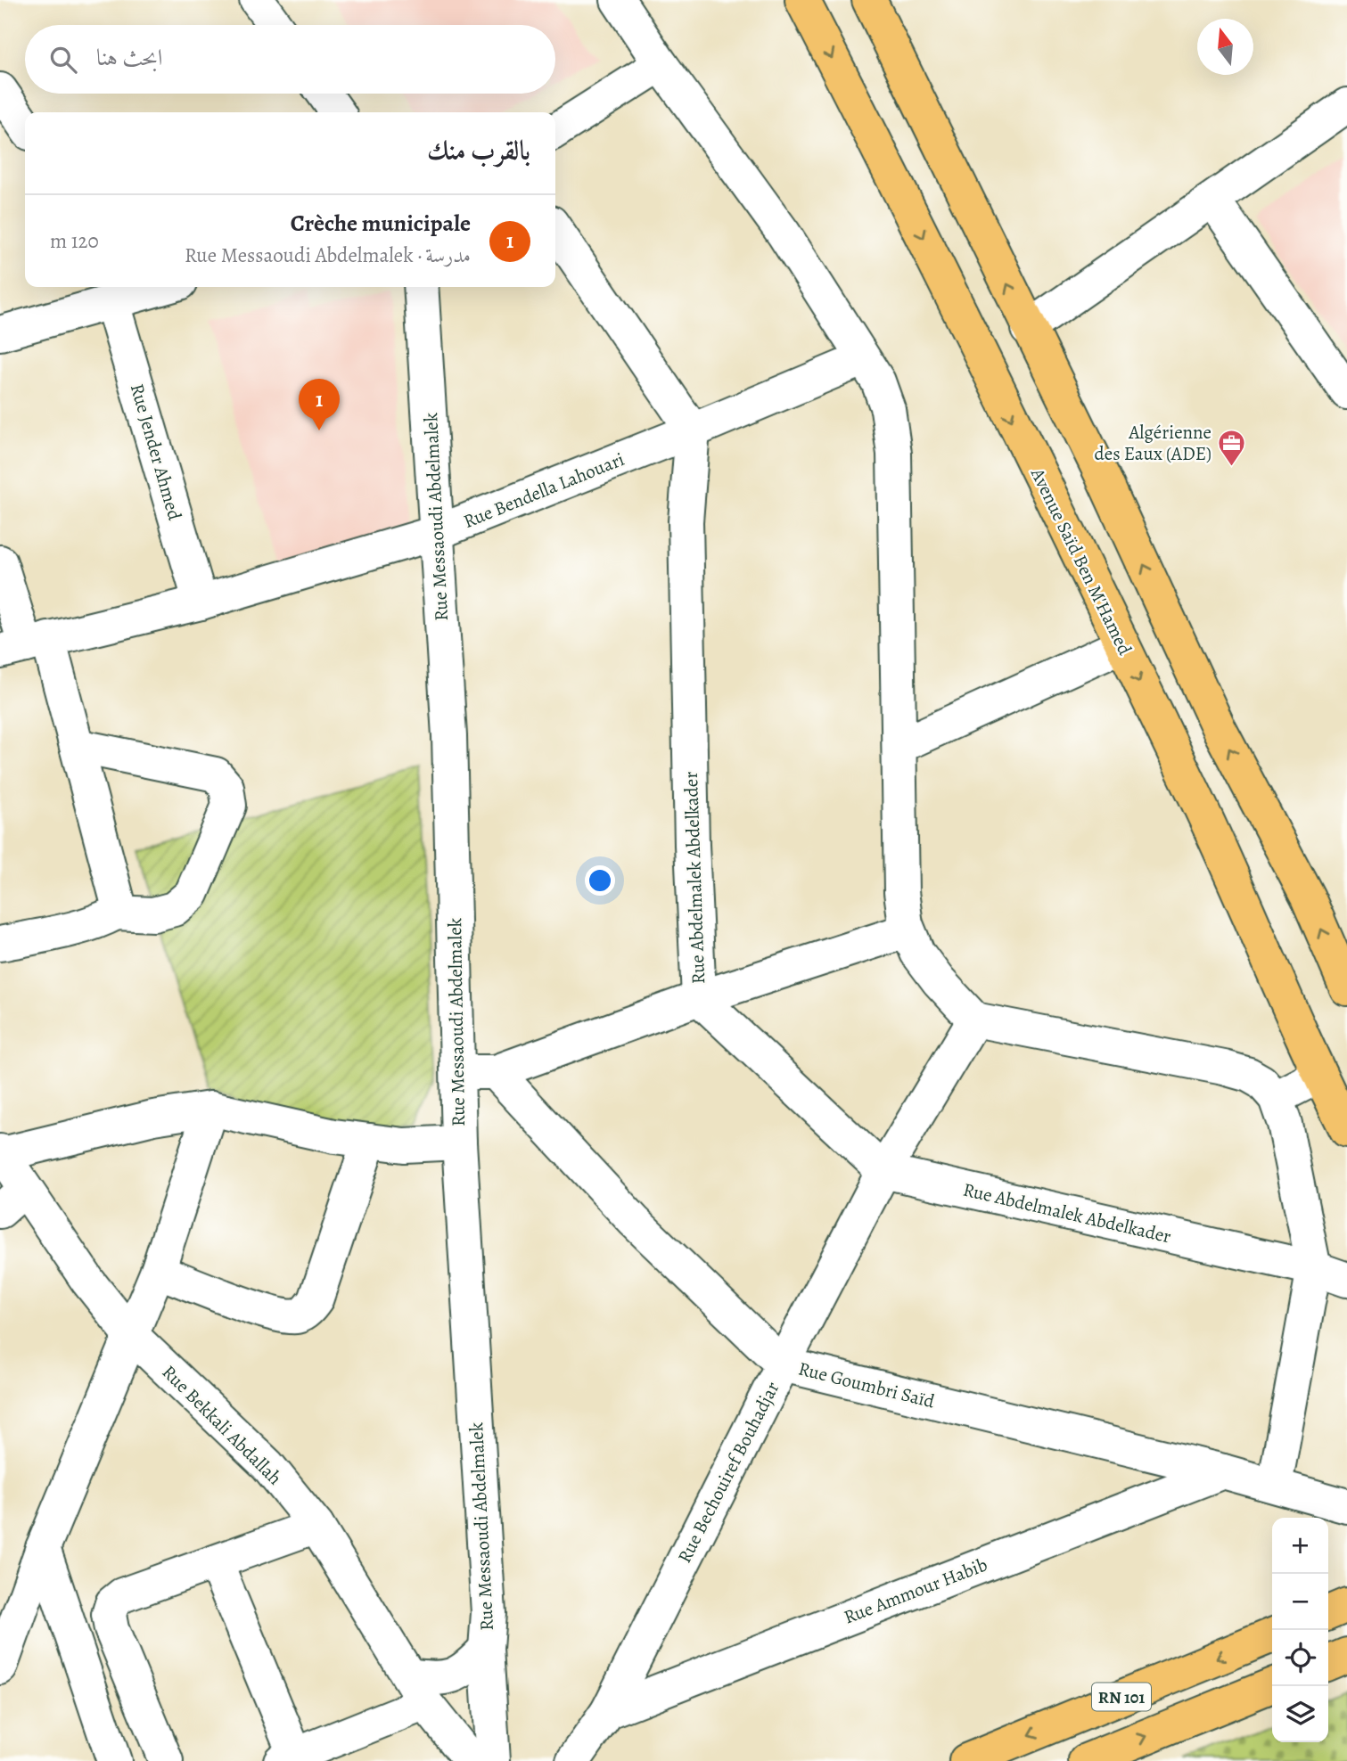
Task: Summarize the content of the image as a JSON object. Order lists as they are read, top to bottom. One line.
{"streets":{"main road":["Avenue Saïd Ben M'Hamed","RN 101"],"street":["Rue Jender Ahmed","Rue Bendella Lahouari","Rue Messaoudi Abdelmalek","Rue Abdelmalek Abdelkader","Rue Goumbri Saïd","Rue Bekkali Abdallah","Rue Bechouiref Bouhadjar","Rue Ammour Habib"]},"crossings":[["Rue Jender Ahmed","Rue Bendella Lahouari"],["Rue Bendella Lahouari","Rue Messaoudi Abdelmalek"],["Rue Bendella Lahouari","Rue Abdelmalek Abdelkader"],["Rue Abdelmalek Abdelkader","Rue Bechouiref Bouhadjar"],["Rue Goumbri Saïd","Rue Bechouiref Bouhadjar"],["Rue Goumbri Saïd","Rue Ammour Habib"],["Rue Bechouiref Bouhadjar","Rue Ammour Habib"]],"places":{"office":["Algérienne des Eaux (ADE)"]},"north":"top","page":{"search":"ابحث هنا","heading":"بالقرب منك","list":[{"mark":"1","name":"Crèche municipale","note":"مدرسة · Rue Messaoudi Abdelmalek","value":"120 m"}],"pins":"1","map_buttons":["+","−"]}}
